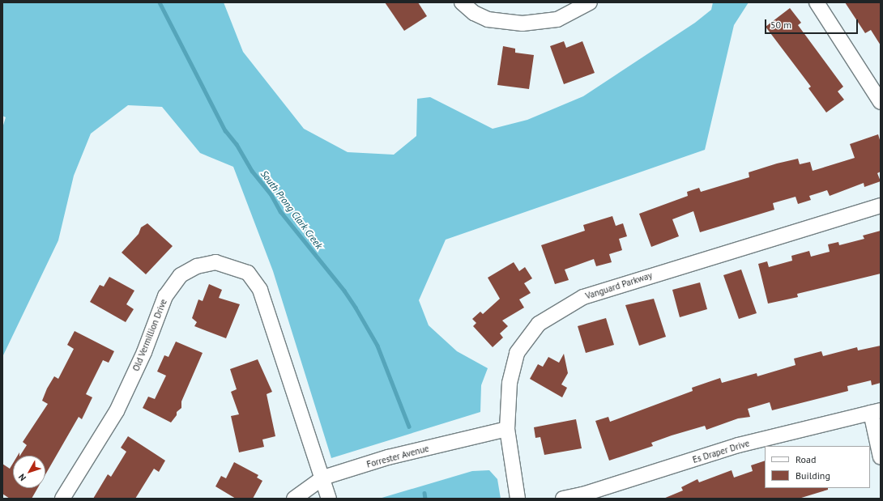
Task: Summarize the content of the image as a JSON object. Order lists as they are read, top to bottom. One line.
{"streets":{"street":["Vanguard Parkway","Old Vermillion Drive","Es Draper Drive","Forrester Avenue"]},"crossings":[["Vanguard Parkway","Forrester Avenue"],["Old Vermillion Drive","Forrester Avenue"]],"water":["South Prong Clark Creek"],"legend":["Road","Building"],"scale_bar":"50 m","north":"bottom left"}
